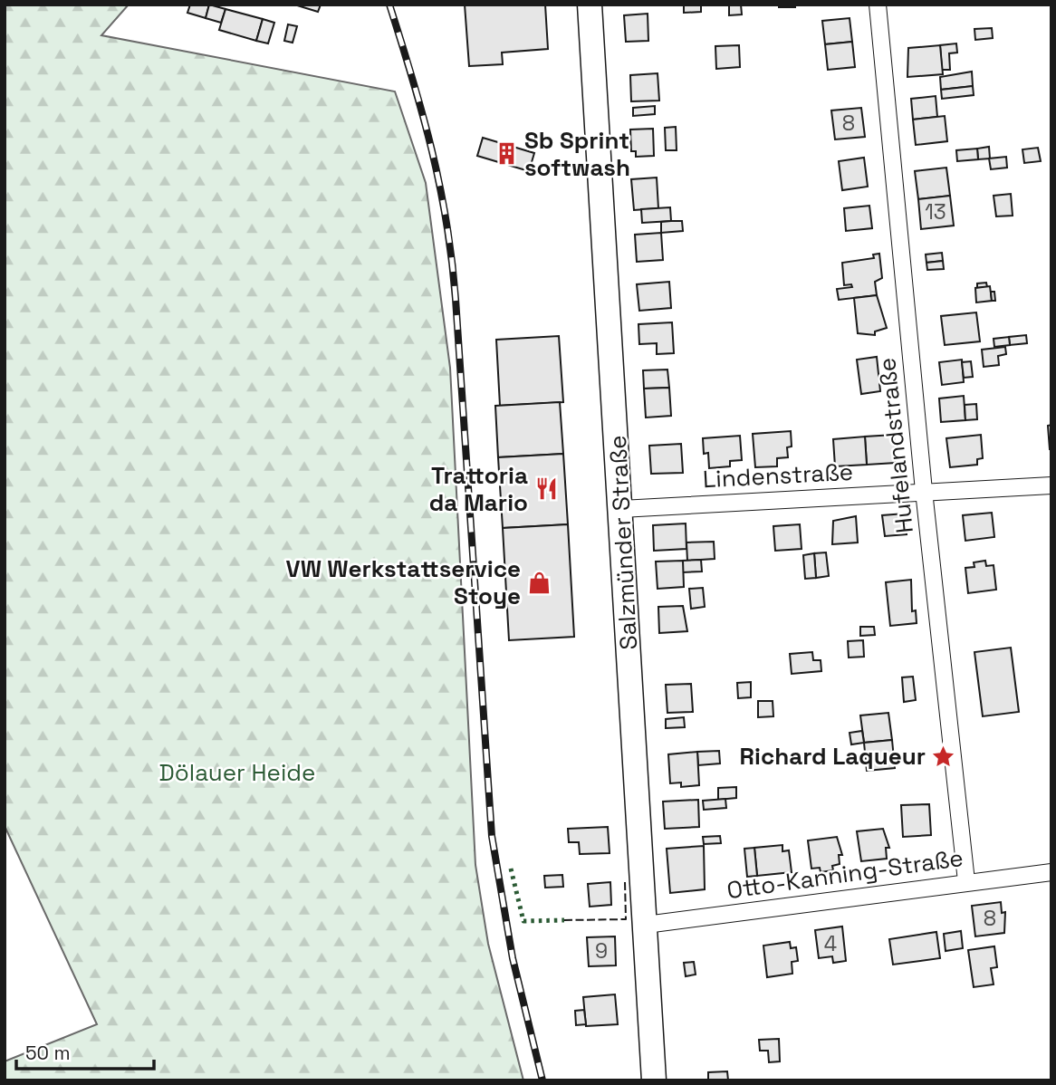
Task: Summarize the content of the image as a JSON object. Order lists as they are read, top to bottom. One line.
{"streets":{"main road":["Salzmünder Straße"],"street":["Hufelandstraße","Lindenstraße","Otto-Kanning-Straße"]},"crossings":[["Hufelandstraße","Lindenstraße"],["Hufelandstraße","Otto-Kanning-Straße"],["Lindenstraße","Salzmünder Straße"],["Salzmünder Straße","Otto-Kanning-Straße"]],"parks":["Dölauer Heide"],"places":{"building":["Sb Sprint softwash"],"restaurant":["Trattoria da Mario"],"shop":["VW Werkstattservice Stoye"],"place":["Richard Laqueur"]},"house_numbers":["8","13","8","4","9"],"scale_bar":"50 m"}
